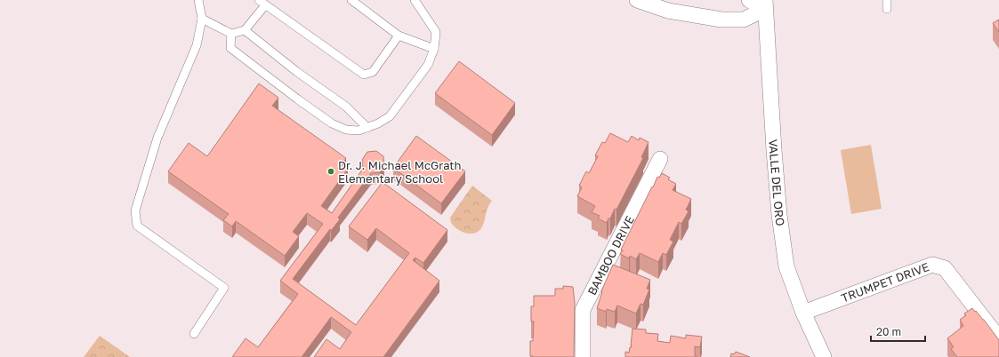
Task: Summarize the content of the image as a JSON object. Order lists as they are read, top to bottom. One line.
{"streets":{"street":["VALLE DEL ORO","BAMBOO DRIVE","TRUMPET DRIVE"]},"crossings":[["VALLE DEL ORO","TRUMPET DRIVE"]],"places":["Dr. J. Michael McGrath Elementary School"],"scale_bar":"20 m"}
